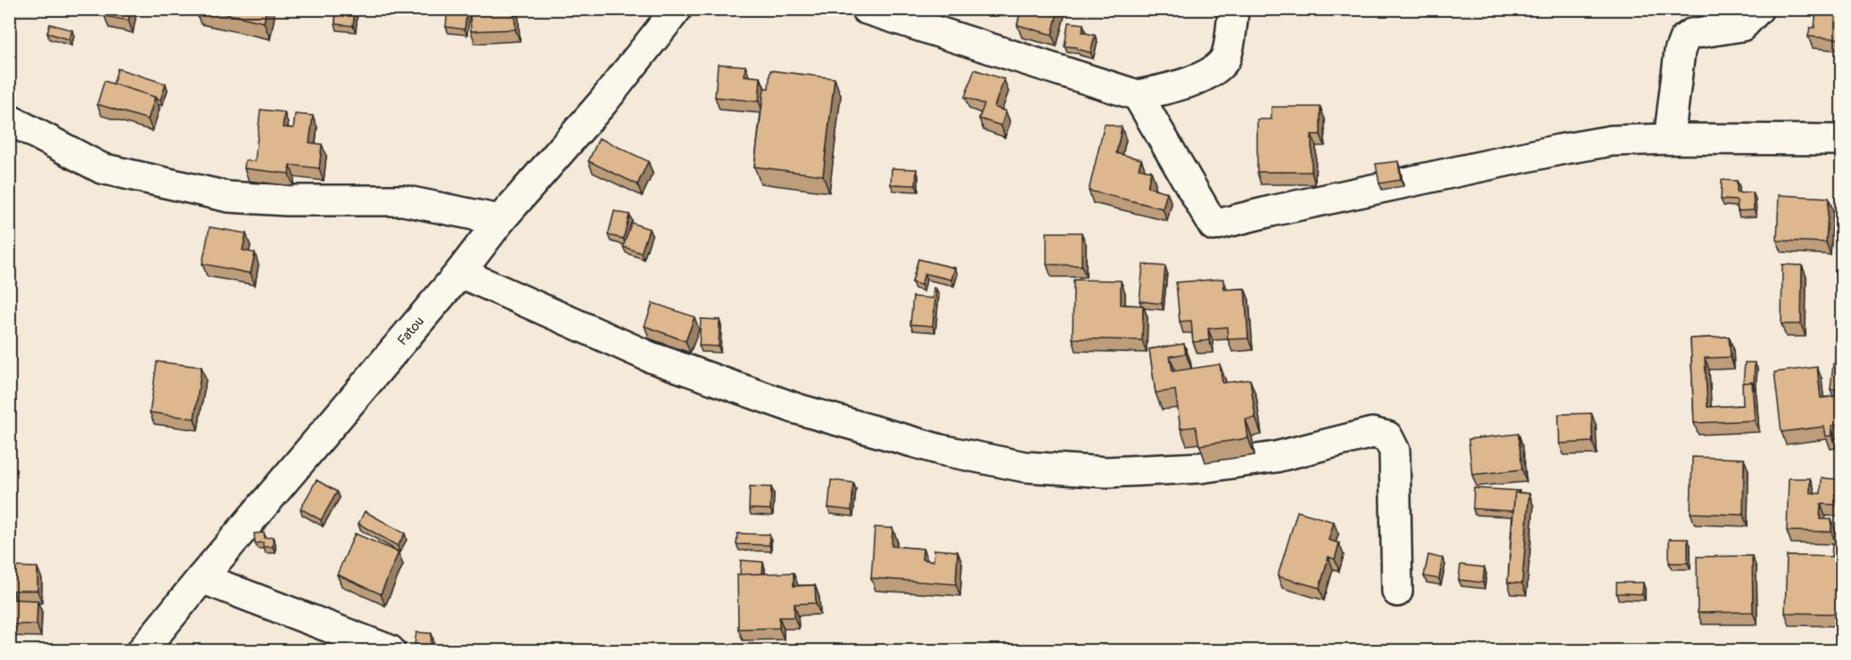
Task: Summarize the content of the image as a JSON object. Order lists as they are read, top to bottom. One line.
{"streets":{"street":["Fatou"]}}
